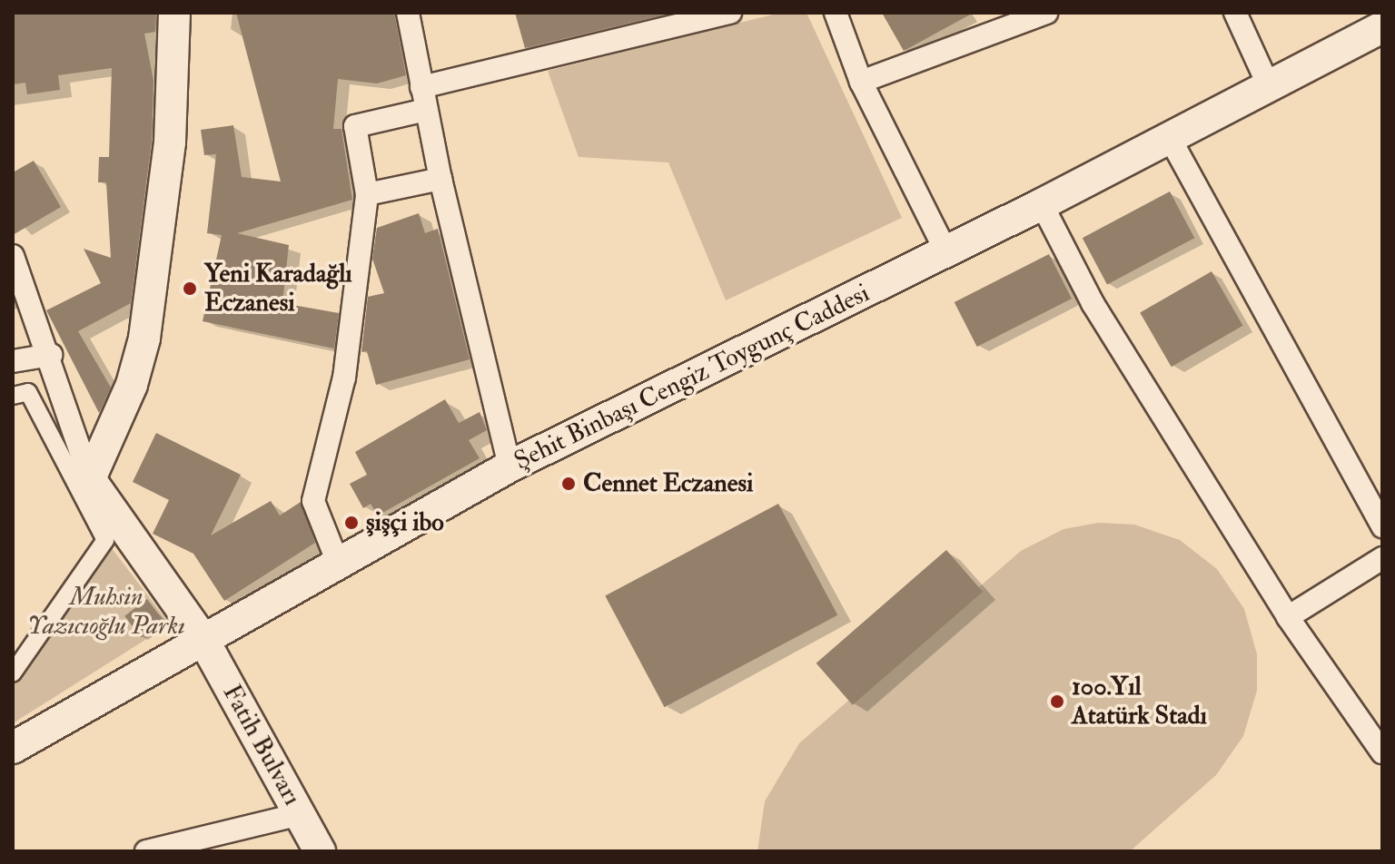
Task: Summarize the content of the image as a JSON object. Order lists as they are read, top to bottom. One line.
{"streets":{"main road":["Şehit Binbaşı Cengiz Toygunç Caddesi","Fatih Bulvarı"]},"crossings":[["Şehit Binbaşı Cengiz Toygunç Caddesi","Fatih Bulvarı"]],"parks":["Muhsin Yazıcıoğlu Parkı"],"places":["Yeni Karadağlı Eczanesi","Cennet Eczanesi","şişçi ibo","100.Yıl Atatürk Stadı"]}
